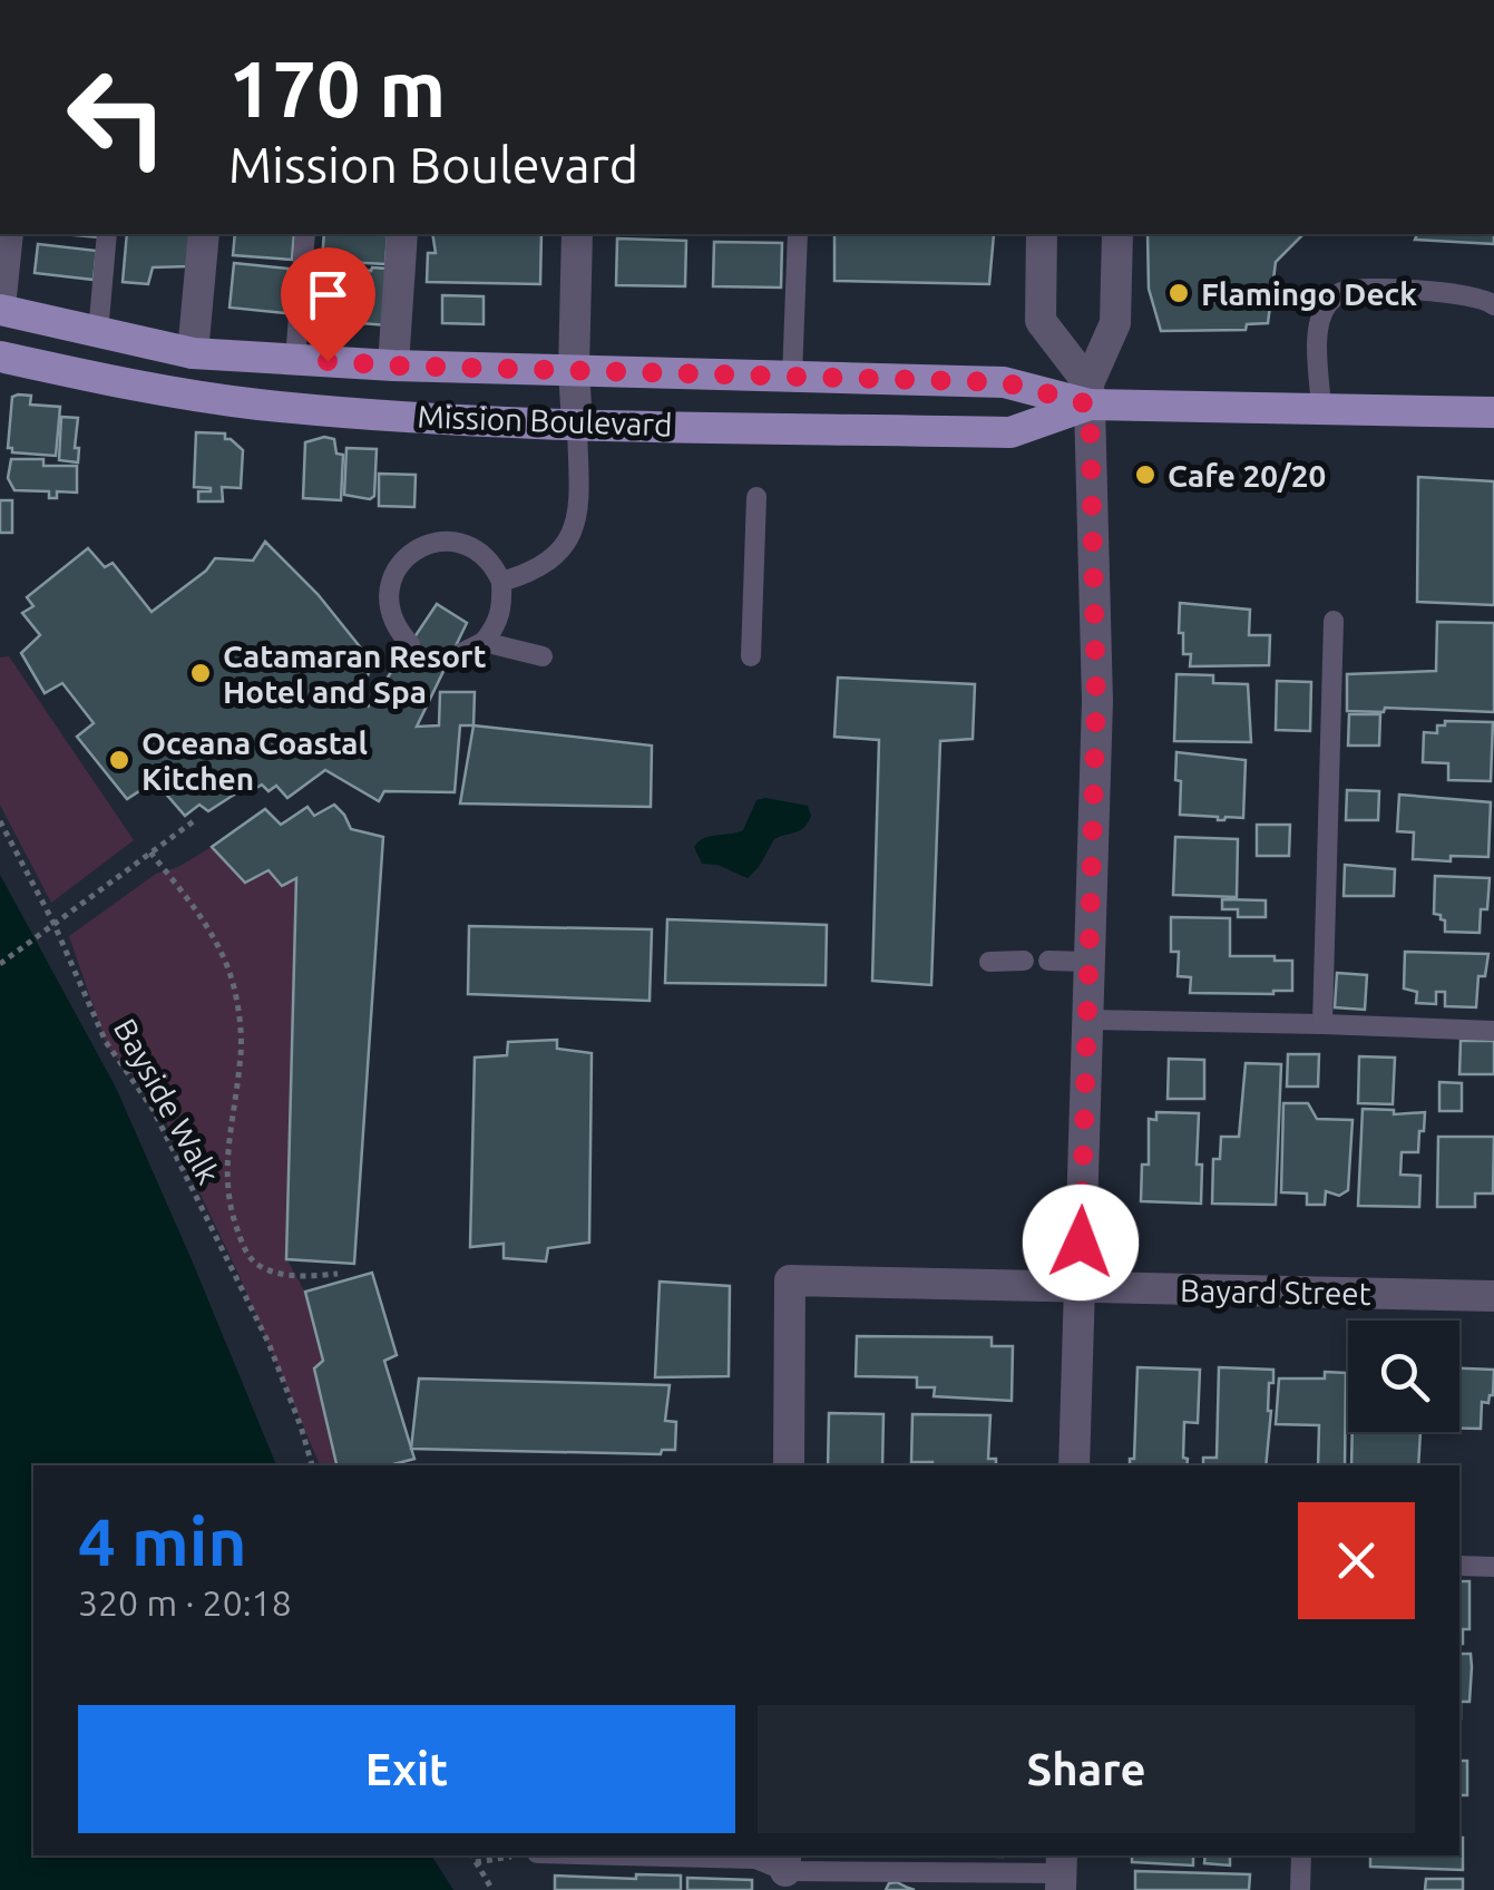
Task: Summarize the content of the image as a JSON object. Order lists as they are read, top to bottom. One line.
{"streets":{"main road":["Mission Boulevard"],"street":["Bayard Street"],"path":["Bayside Walk"]},"places":["Flamingo Deck","Cafe 20/20","Catamaran Resort Hotel and Spa","Oceana Coastal Kitchen"],"page":{"turn":["170 m","Mission Boulevard"],"heading":["4 min","320 m · 20:18"],"buttons":["Exit","Share"]}}
